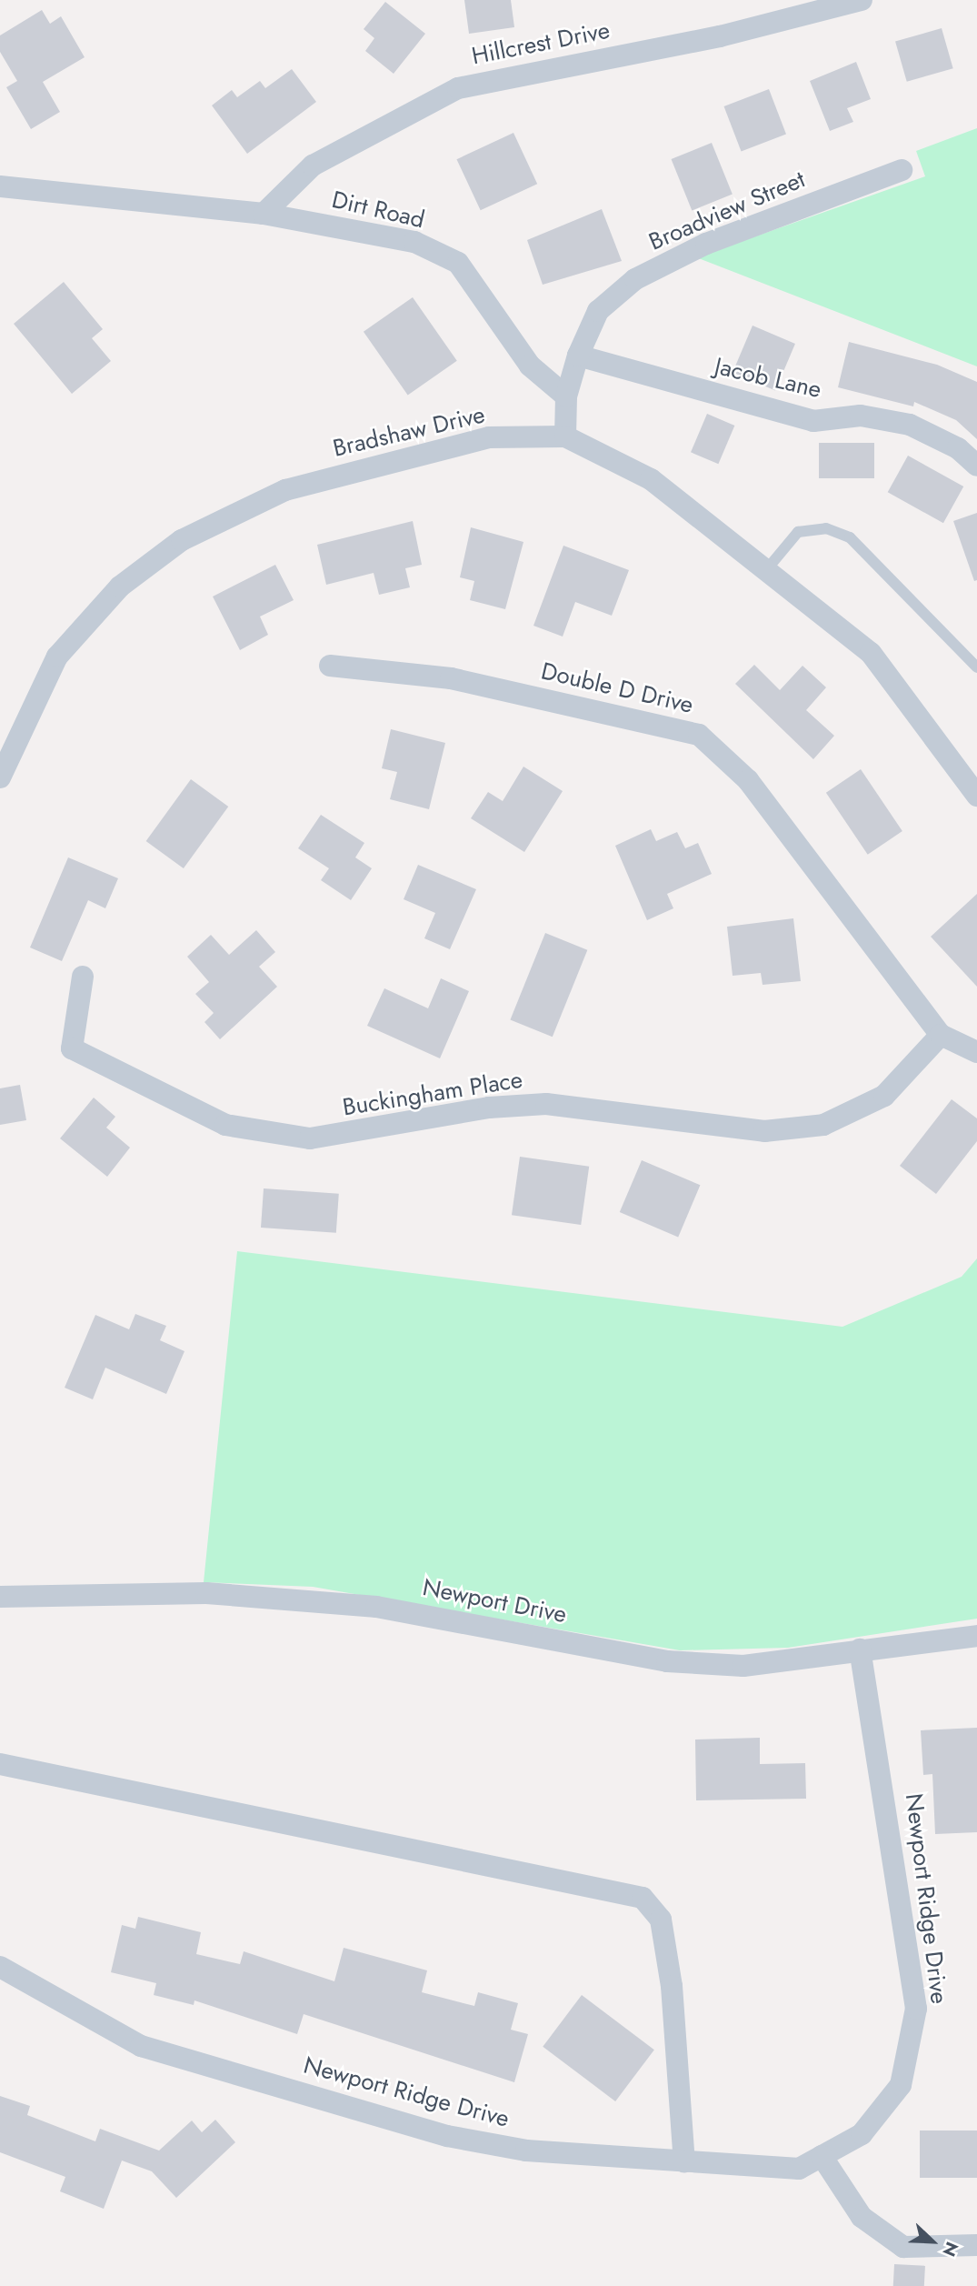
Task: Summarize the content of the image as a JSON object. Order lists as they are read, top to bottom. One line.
{"streets":{"street":["Hillcrest Drive","Dirt Road","Broadview Street","Jacob Lane","Bradshaw Drive","Double D Drive","Buckingham Place","Newport Drive","Newport Ridge Drive"]},"crossings":[["Hillcrest Drive","Dirt Road"],["Dirt Road","Broadview Street"],["Broadview Street","Jacob Lane"],["Broadview Street","Bradshaw Drive"],["Double D Drive","Buckingham Place"],["Newport Drive","Newport Ridge Drive"]],"north":"bottom right"}
